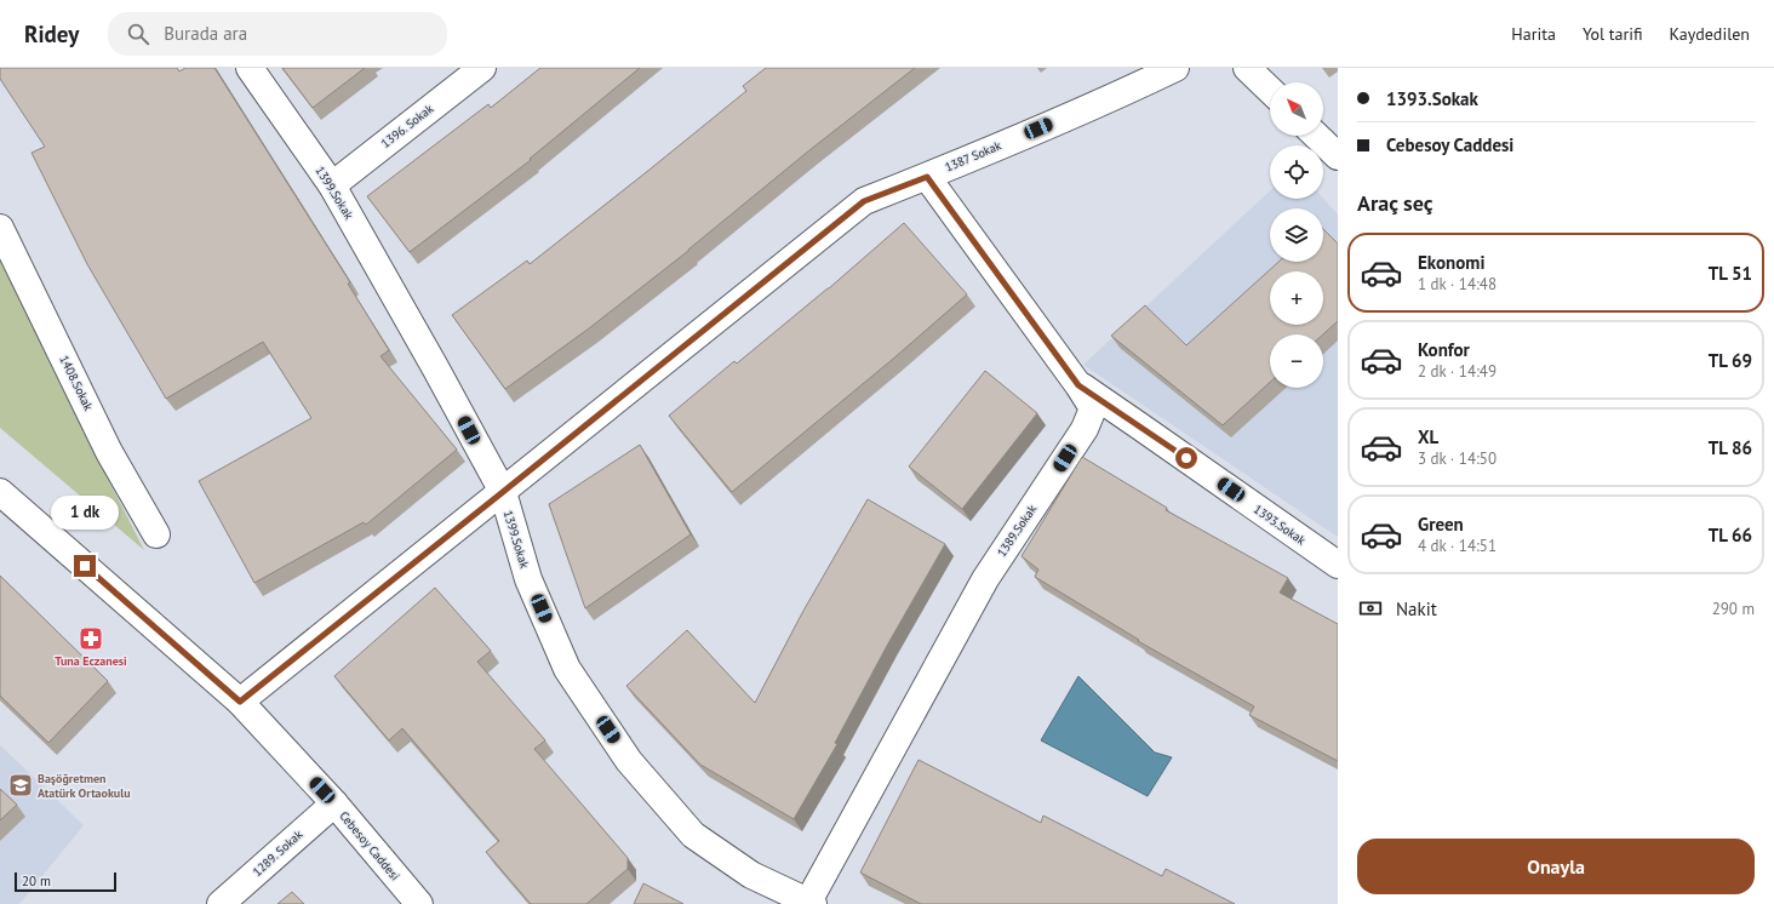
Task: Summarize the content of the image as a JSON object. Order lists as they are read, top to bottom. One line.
{"streets":{"street":["1396. Sokak","1387 Sokak","1399.Sokak","1408.Sokak","1393.Sokak","1389.Sokak","Cebesoy Caddesi","1289. Sokak"]},"crossings":[["1396. Sokak","1399.Sokak"],["1387 Sokak","1399.Sokak"],["1387 Sokak","1389.Sokak"],["1387 Sokak","Cebesoy Caddesi"],["1399.Sokak","1389.Sokak"],["1393.Sokak","1389.Sokak"],["Cebesoy Caddesi","1289. Sokak"]],"places":{"pharmacy":["Tuna Eczanesi"],"school or university":["Başöğretmen Atatürk Ortaokulu"]},"scale_bar":"20 m","north":"top left","page":{"header":"Ridey","search":"Burada ara","nav":["Harita","Yol tarifi","Kaydedilen"],"banner":["1393.Sokak","Cebesoy Caddesi"],"map_buttons":["+","−"],"heading":"Araç seç","list":[{"name":"Ekonomi","note":"1 dk · 14:48","value":"TL 51"},{"name":"Konfor","note":"2 dk · 14:49","value":"TL 69"},{"name":"XL","note":"3 dk · 14:50","value":"TL 86"},{"name":"Green","note":"4 dk · 14:51","value":"TL 66"}],"bubble":"1 dk","pay":["Nakit","290 m"],"buttons":"Onayla","scale":"20 m"}}
